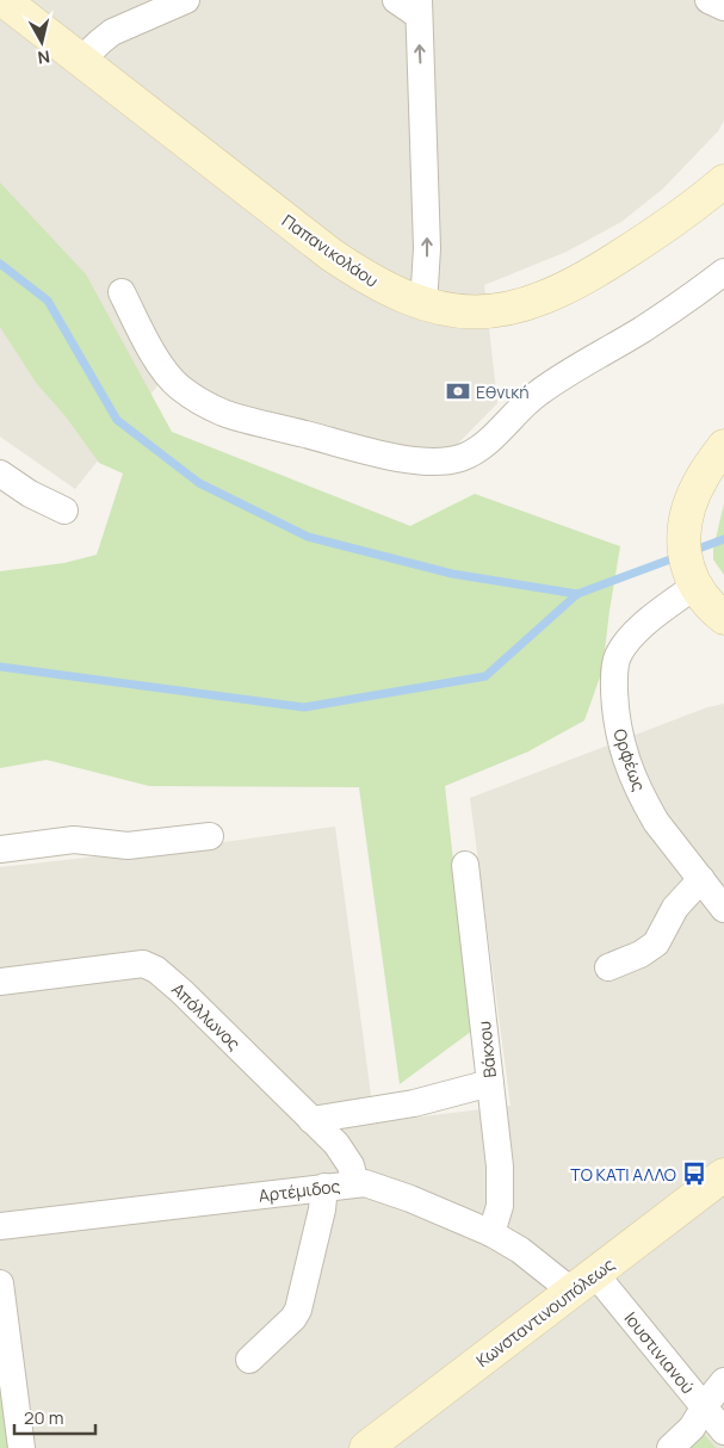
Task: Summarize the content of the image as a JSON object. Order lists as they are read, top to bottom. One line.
{"streets":{"main road":["Παπανικολάου","Κωνσταντινουπόλεως"],"street":["Ορφέως","Απόλλωνος","Βάκχου","Αρτέμιδος","Ιουστινιανού"]},"crossings":[["Απόλλωνος","Αρτέμιδος"],["Βάκχου","Αρτέμιδος"],["Αρτέμιδος","Κωνσταντινουπόλεως"],["Αρτέμιδος","Ιουστινιανού"],["Κωνσταντινουπόλεως","Ιουστινιανού"]],"places":{"bank":["Εθνική"],"bus stop":["ΤΟ ΚΑΤΙ ΑΛΛΟ"]},"scale_bar":"20 m","north":"bottom"}
